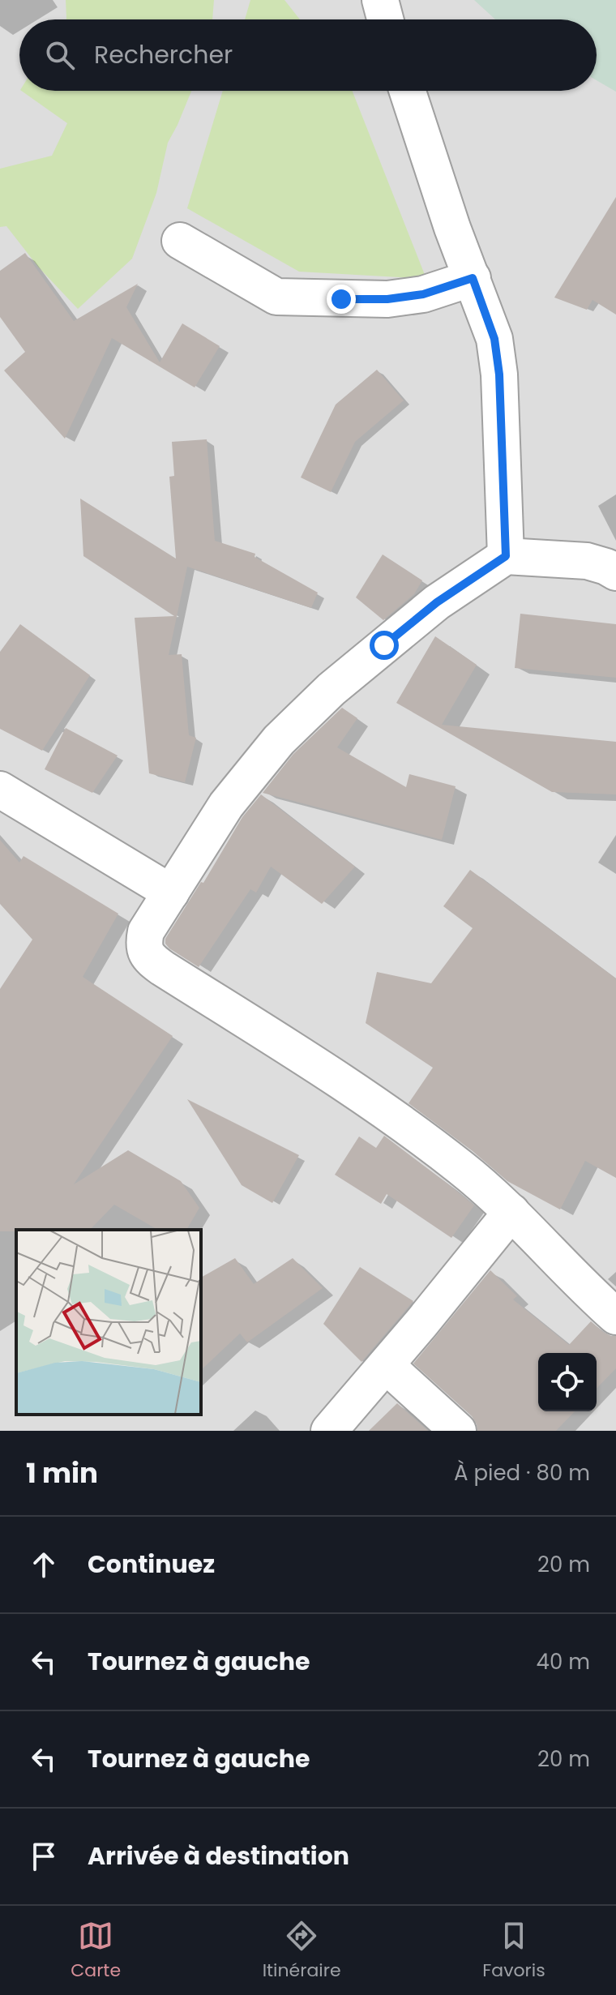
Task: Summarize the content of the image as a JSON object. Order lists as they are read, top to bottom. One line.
{"page":{"search":"Rechercher","heading":["1 min","À pied · 80 m"],"list":[["Continuez","20 m"],["Tournez à gauche","40 m"],["Tournez à gauche","20 m"],"Arrivée à destination"],"nav":["Carte","Itinéraire","Favoris"]}}
